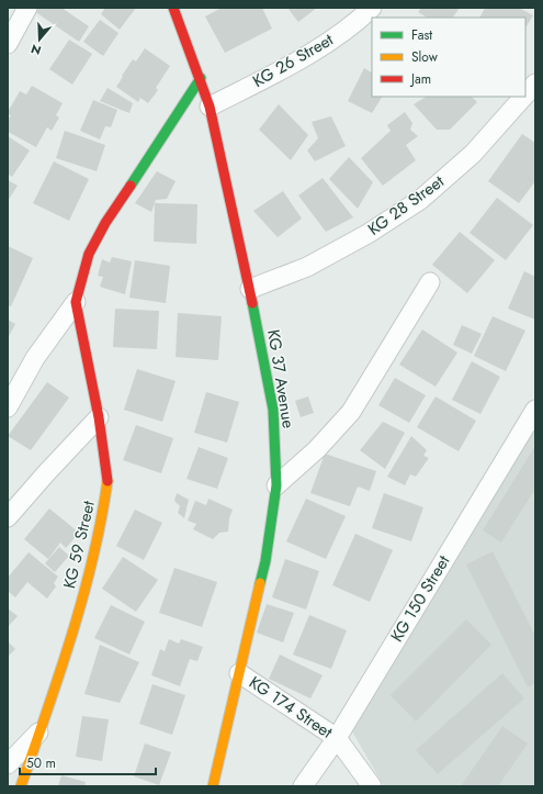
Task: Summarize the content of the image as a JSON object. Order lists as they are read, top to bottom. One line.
{"streets":{"street":["KG 26 Street","KG 28 Street","KG 37 Avenue","KG 59 Street","KG 150 Street","KG 174 Street"]},"crossings":[["KG 26 Street","KG 37 Avenue"],["KG 28 Street","KG 37 Avenue"],["KG 37 Avenue","KG 174 Street"],["KG 150 Street","KG 174 Street"]],"legend":["Fast","Slow","Jam"],"scale_bar":"50 m","north":"bottom"}
